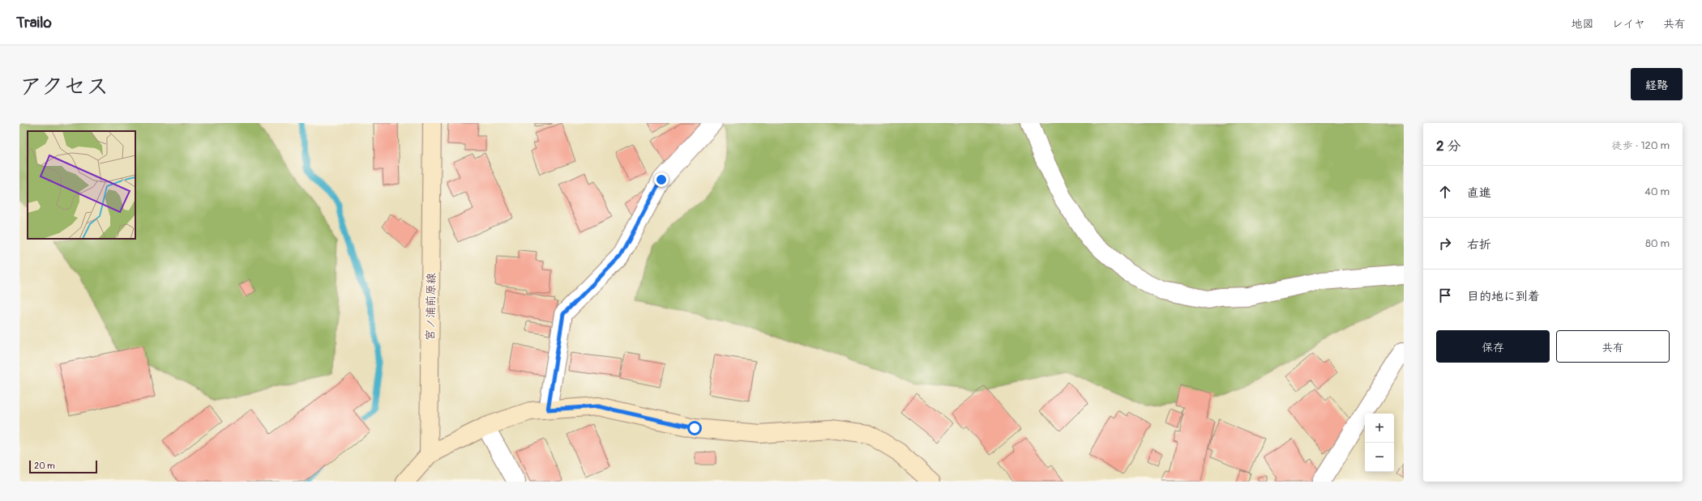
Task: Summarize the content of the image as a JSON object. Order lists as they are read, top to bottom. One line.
{"streets":{"street":["宮ノ浦前原線"]},"scale_bar":"20 m","page":{"header":"Trailo","nav":["地図","レイヤ","共有"],"title":"アクセス","buttons":["経路",["保存","共有"]],"heading":["2 分","徒歩 · 120 m"],"list":[["直進","40 m"],["右折","80 m"],"目的地に到着"],"map_buttons":["+","−"],"scale":"20 m"}}
